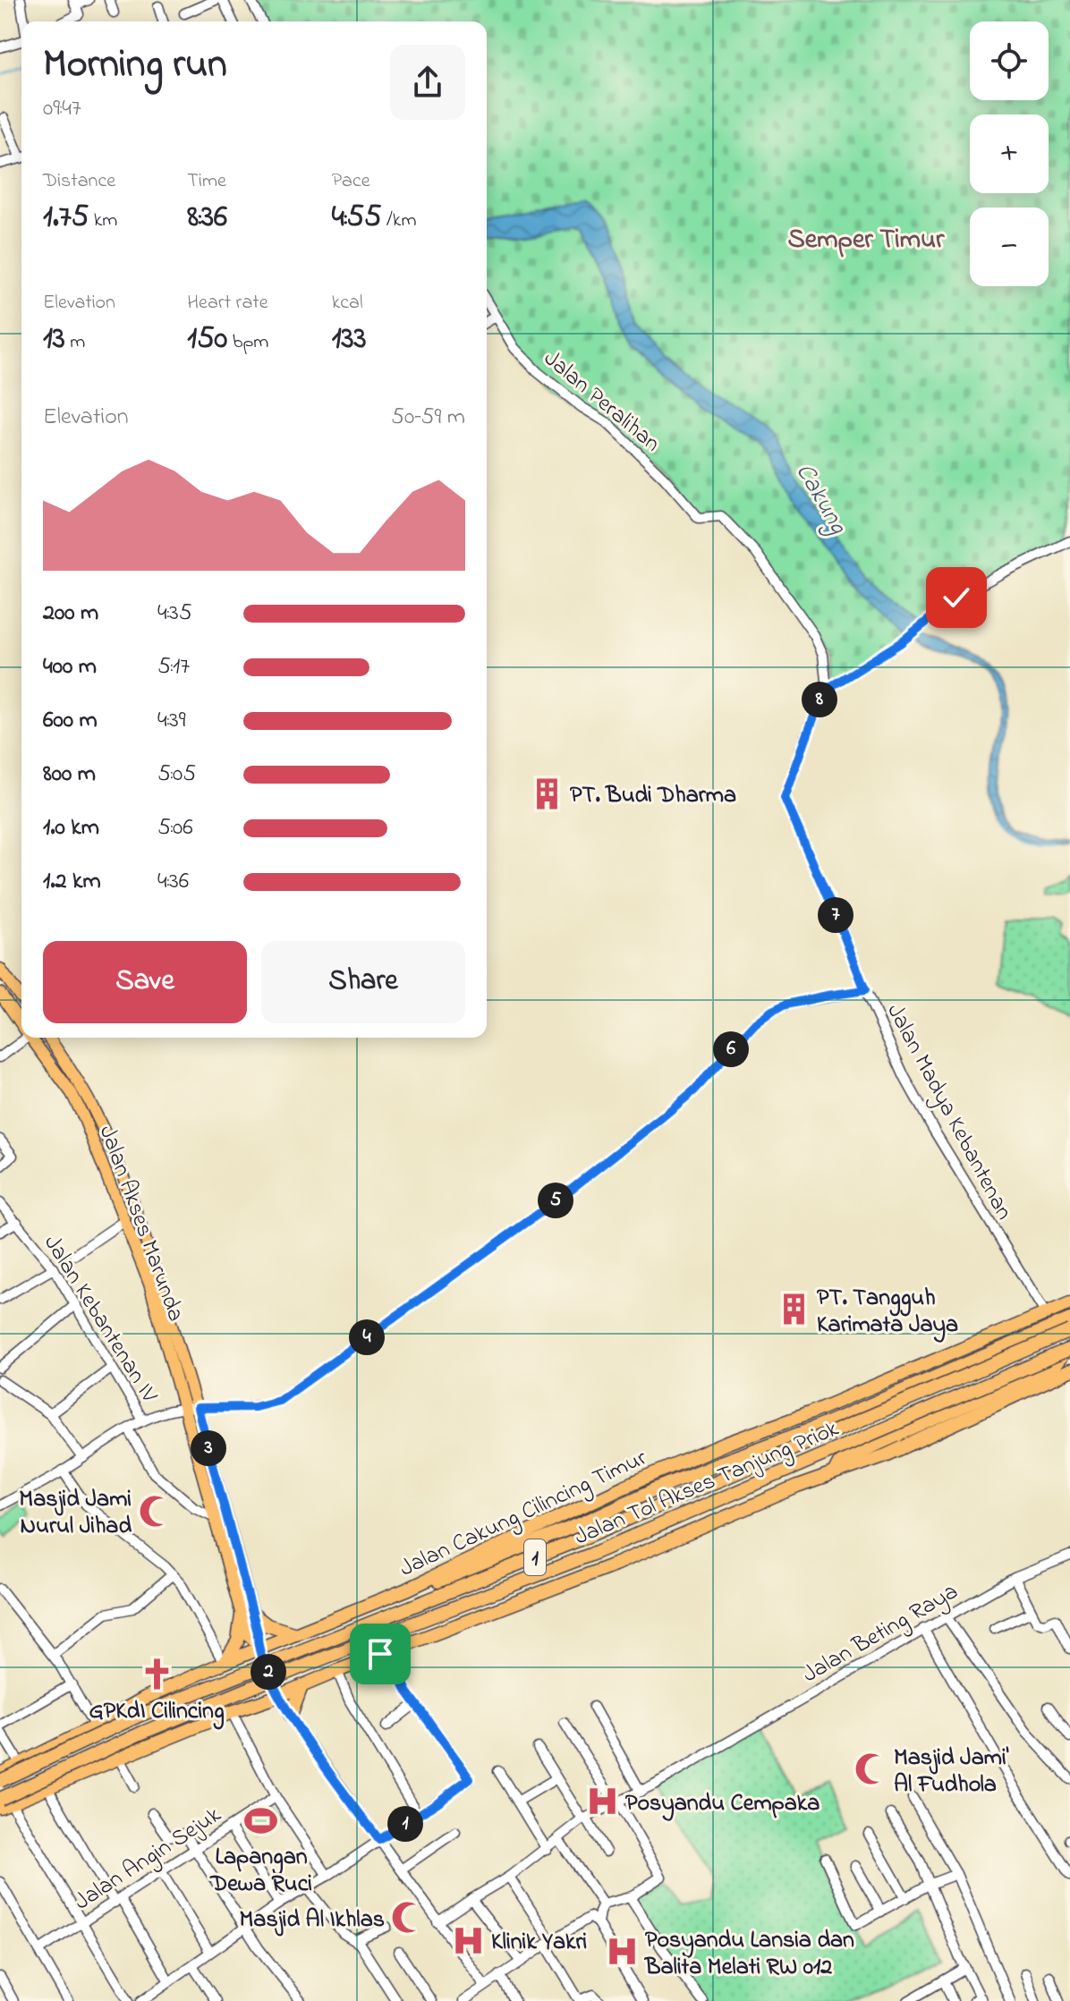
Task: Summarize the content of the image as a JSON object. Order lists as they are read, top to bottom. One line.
{"streets":{"highway":["Jalan Tol Akses Tanjung Priok","Jalan Cakung Cilincing Timur","1"],"main road":["Jalan Akses Marunda"],"street":["Jalan Peralihan","Jalan Madya Kebantenan","Jalan Kebantenan IV","Jalan Beting Raya","Jalan Angin Sejuk"]},"crossings":[["Jalan Madya Kebantenan","Jalan Akses Marunda"],["Jalan Madya Kebantenan","Jalan Kebantenan IV"],["Jalan Madya Kebantenan","Jalan Cakung Cilincing Timur"],["Jalan Akses Marunda","Jalan Cakung Cilincing Timur"]],"districts":["Semper Timur"],"water":["Cakung"],"places":{"building":["PT. Budi Dharma","PT. Tangguh Karimata Jaya"],"mosque":["Masjid Jami Nurul Jihad","Masjid Jami' Al Fudhola","Masjid Al Ikhlas"],"church":["GPKdI Cilincing"],"hospital":["Posyandu Cempaka","Klinik Yakri","Posyandu Lansia dan Balita Melati RW 012"],"sports":["Lapangan Dewa Ruci"]},"page":{"map_buttons":["+","−"],"heading":["Morning run","09:47"],"stats":[["Distance","1.75 km"],["Time","8:36"],["Pace","4:55 /km"],["Elevation","13 m"],["Heart rate","150 bpm"],["kcal","133"]],"chart":["Elevation","50–59 m"],"list":[{"name":"200 m","note":"4:35"},{"name":"400 m","note":"5:17"},{"name":"600 m","note":"4:39"},{"name":"800 m","note":"5:05"},{"name":"1.0 km","note":"5:06"},{"name":"1.2 km","note":"4:36"}],"pins":["8","7","6","5","4","3","2","1"],"buttons":["Save","Share"]}}
